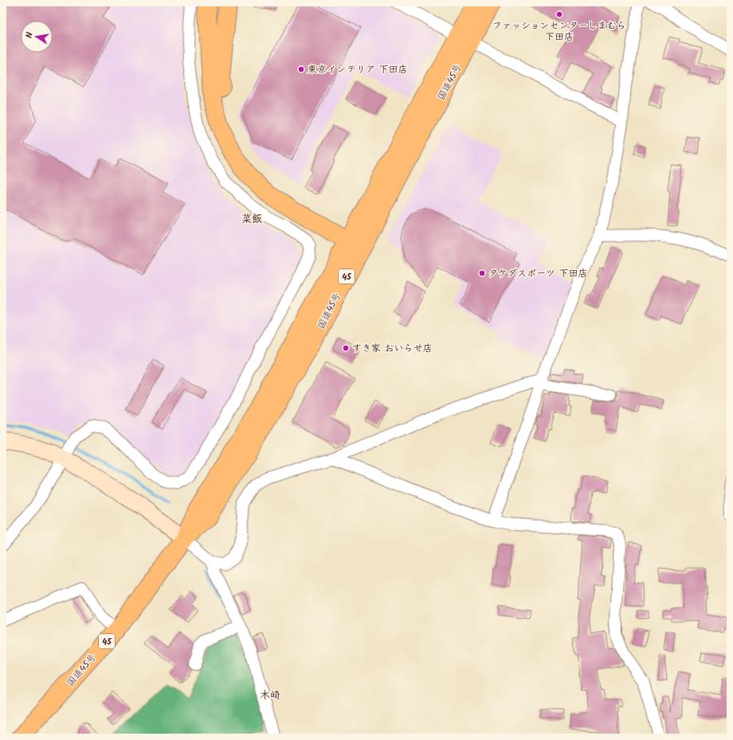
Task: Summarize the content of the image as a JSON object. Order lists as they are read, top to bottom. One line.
{"streets":{"highway":["国道45号","45"]},"districts":["菜飯","木崎"],"places":["ファッションセンターしまむら 下田店","東京インテリア 下田店","タケダスポーツ 下田店","すき家 おいらせ店"],"north":"left"}
